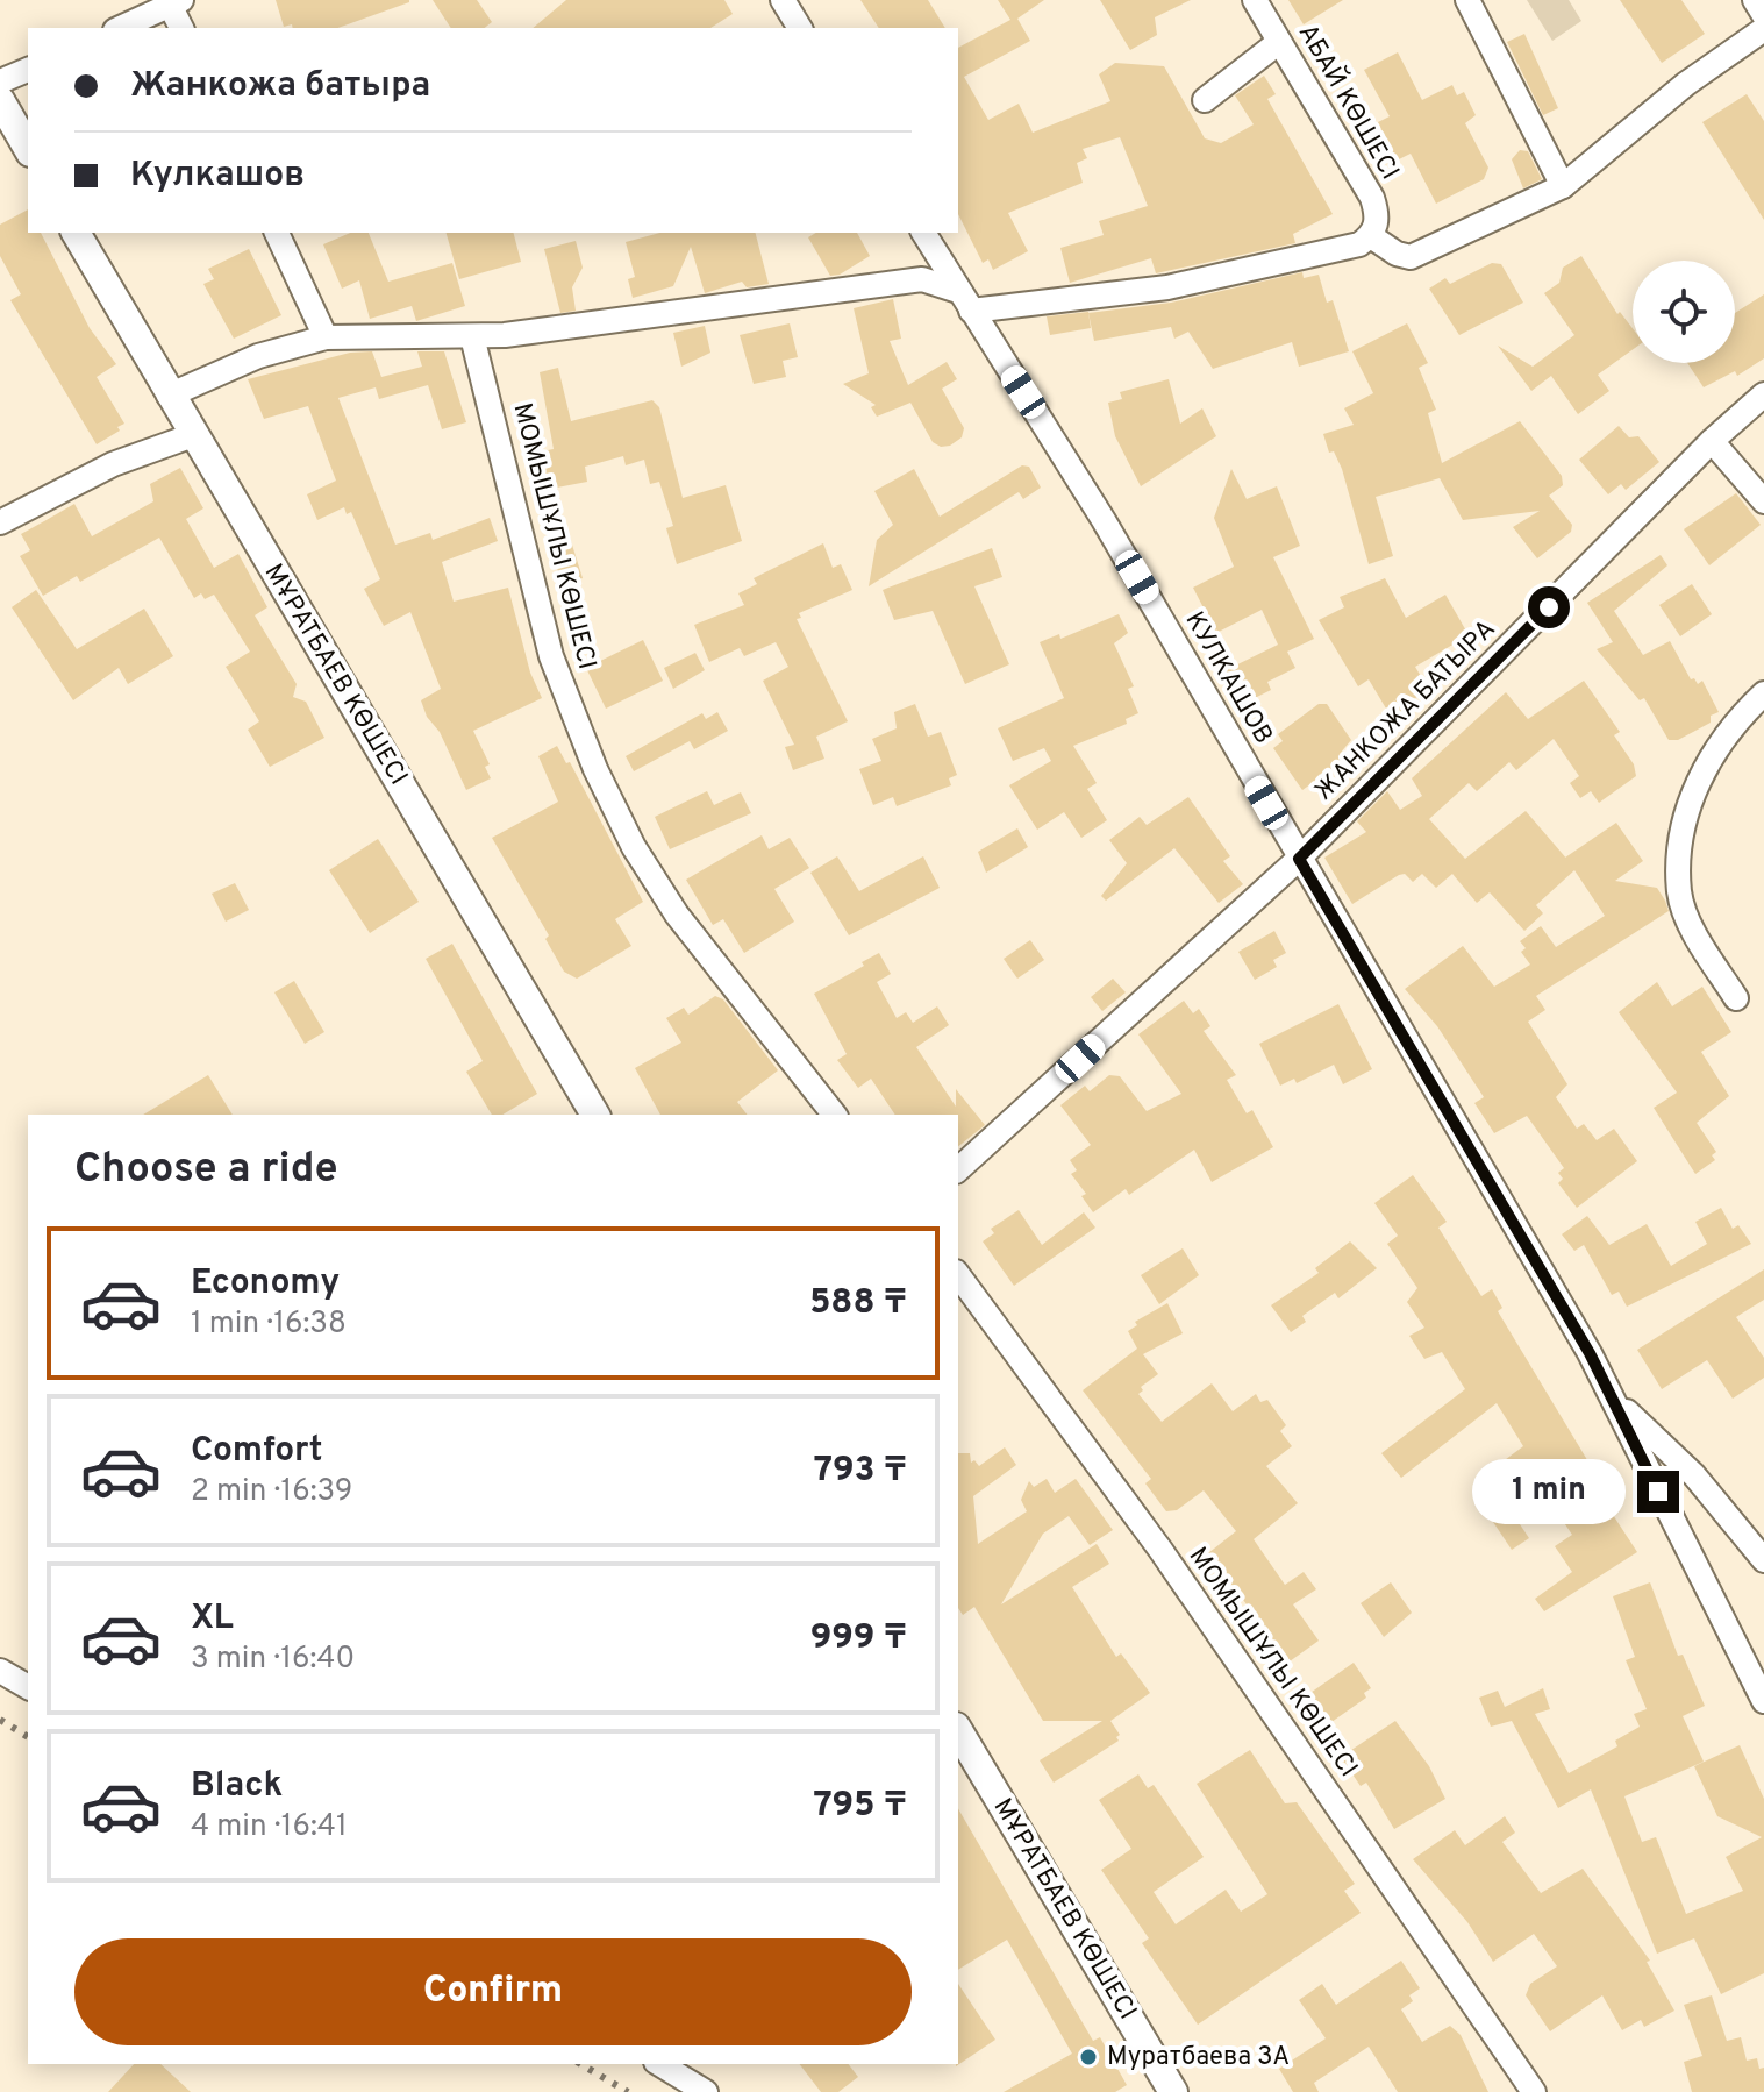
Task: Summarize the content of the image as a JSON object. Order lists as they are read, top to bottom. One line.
{"streets":{"street":["АБАЙ КӨШЕСІ","МОМЫШҰЛЫ КӨШЕСІ","МҰРАТБАЕВ КӨШЕСІ","КУЛКАШОВ","ЖАНКОЖА БАТЫРА"]},"crossings":[["КУЛКАШОВ","ЖАНКОЖА БАТЫРА"]],"places":["Муратбаева 3А"],"page":{"banner":["Жанкожа батыра","Кулкашов"],"heading":"Choose a ride","list":[{"name":"Economy","note":"1 min · 16:38","value":"588 ₸"},{"name":"Comfort","note":"2 min · 16:39","value":"793 ₸"},{"name":"XL","note":"3 min · 16:40","value":"999 ₸"},{"name":"Black","note":"4 min · 16:41","value":"795 ₸"}],"bubble":"1 min","buttons":"Confirm"}}
